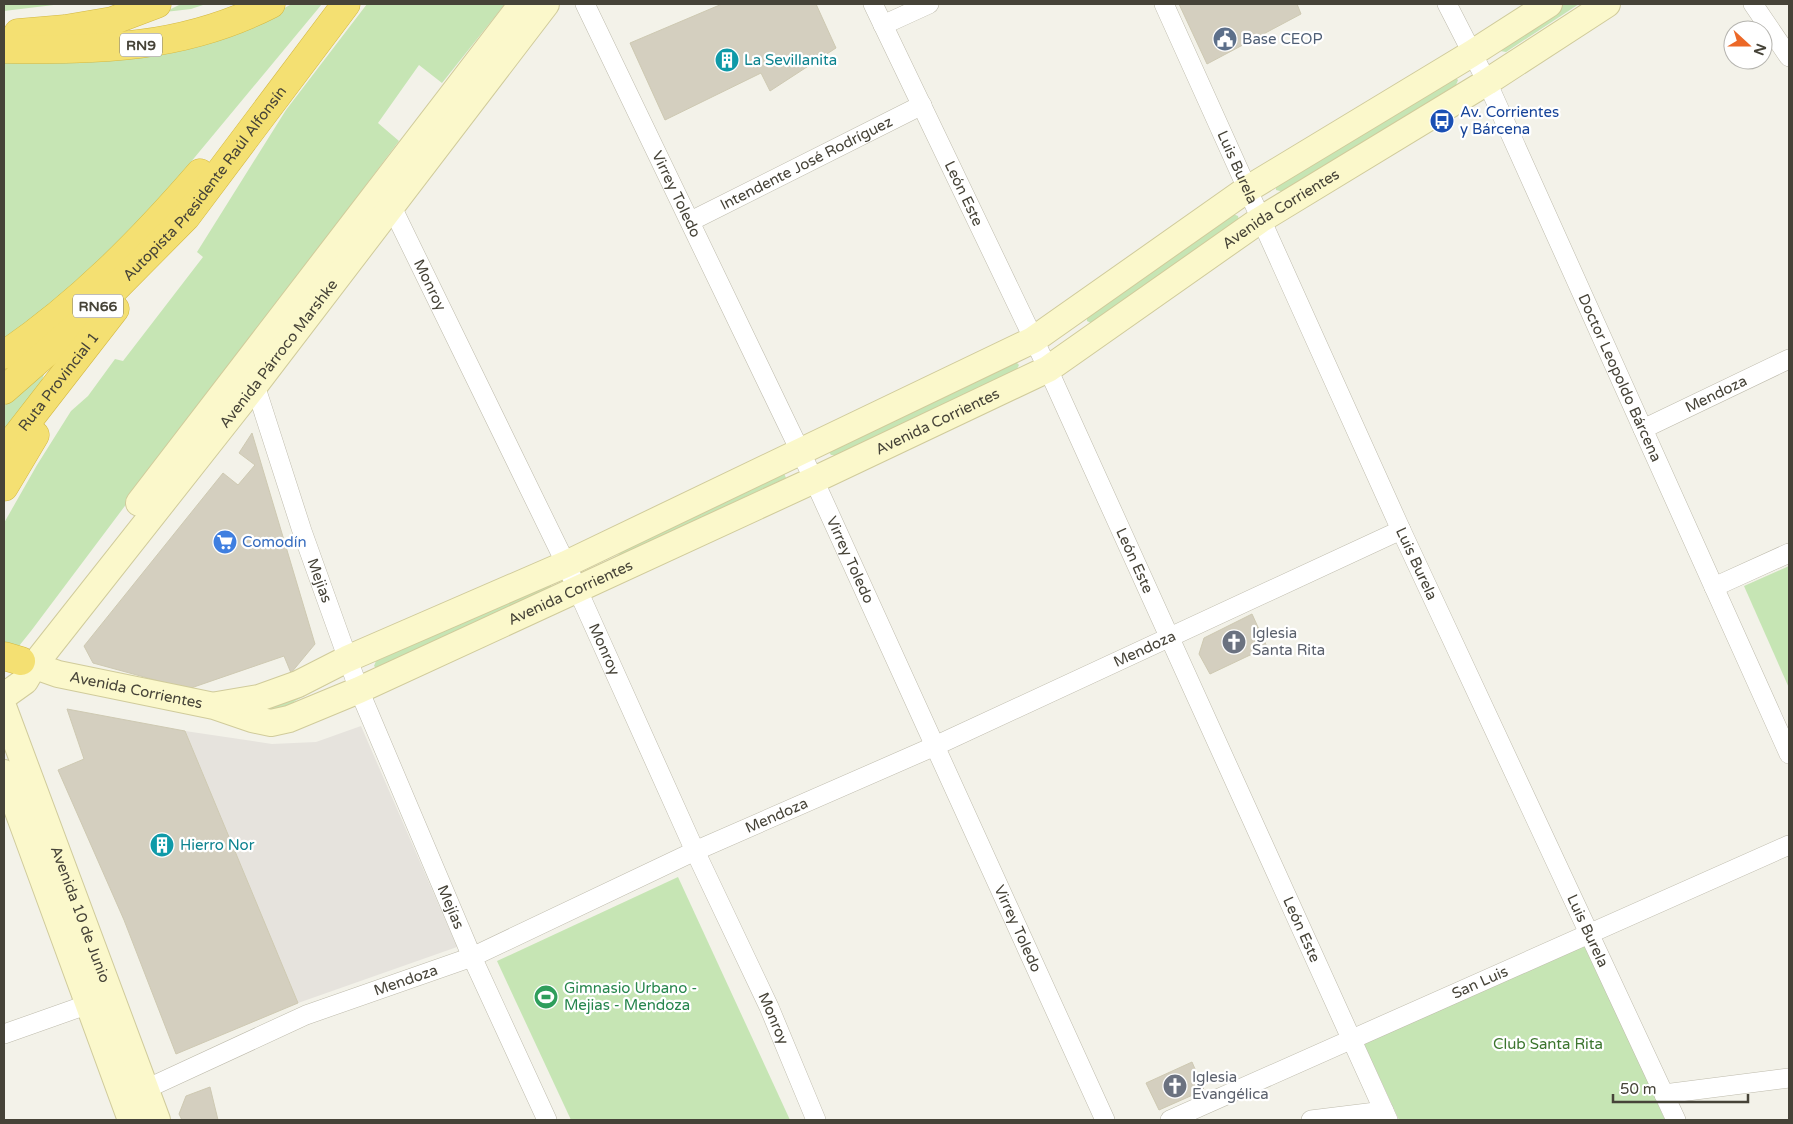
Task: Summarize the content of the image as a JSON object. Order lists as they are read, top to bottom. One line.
{"streets":{"highway":["RN9","Autopista Presidente Raúl Alfonsín","RN66","Ruta Provincial 1"],"street":["Intendente José Rodríguez","Luis Burela","Virrey Toledo","León Este","Avenida Corrientes","Monroy","Avenida Párroco Marshke","Doctor Leopoldo Bárcena","Mendoza","Mejias","Mejías","Avenida 10 de Junio","San Luis"]},"crossings":[["Intendente José Rodríguez","Virrey Toledo"],["Intendente José Rodríguez","León Este"],["Luis Burela","Avenida Corrientes"],["Luis Burela","Mendoza"],["Luis Burela","San Luis"],["Autopista Presidente Raúl Alfonsín","Ruta Provincial 1"],["Virrey Toledo","Avenida Corrientes"],["Virrey Toledo","Mendoza"],["León Este","Avenida Corrientes"],["León Este","Mendoza"],["León Este","San Luis"],["Avenida Corrientes","Monroy"],["Avenida Corrientes","Avenida Párroco Marshke"],["Avenida Corrientes","Doctor Leopoldo Bárcena"],["Avenida Corrientes","Mejias"],["Avenida Corrientes","Mejías"],["Monroy","Avenida Párroco Marshke"],["Monroy","Mendoza"],["Avenida Párroco Marshke","Mejias"],["Doctor Leopoldo Bárcena","Mendoza"],["Mendoza","Mejías"],["Mendoza","Avenida 10 de Junio"],["Mejias","Mejías"]],"parks":["Club Santa Rita"],"places":{"public building":["Base CEOP"],"building":["La Sevillanita","Hierro Nor"],"bus stop":["Av. Corrientes y Bárcena"],"supermarket":["Comodín"],"church":["Iglesia Santa Rita","Iglesia Evangélica"],"sports":["Gimnasio Urbano - Mejias - Mendoza"]},"scale_bar":"50 m","north":"right"}
